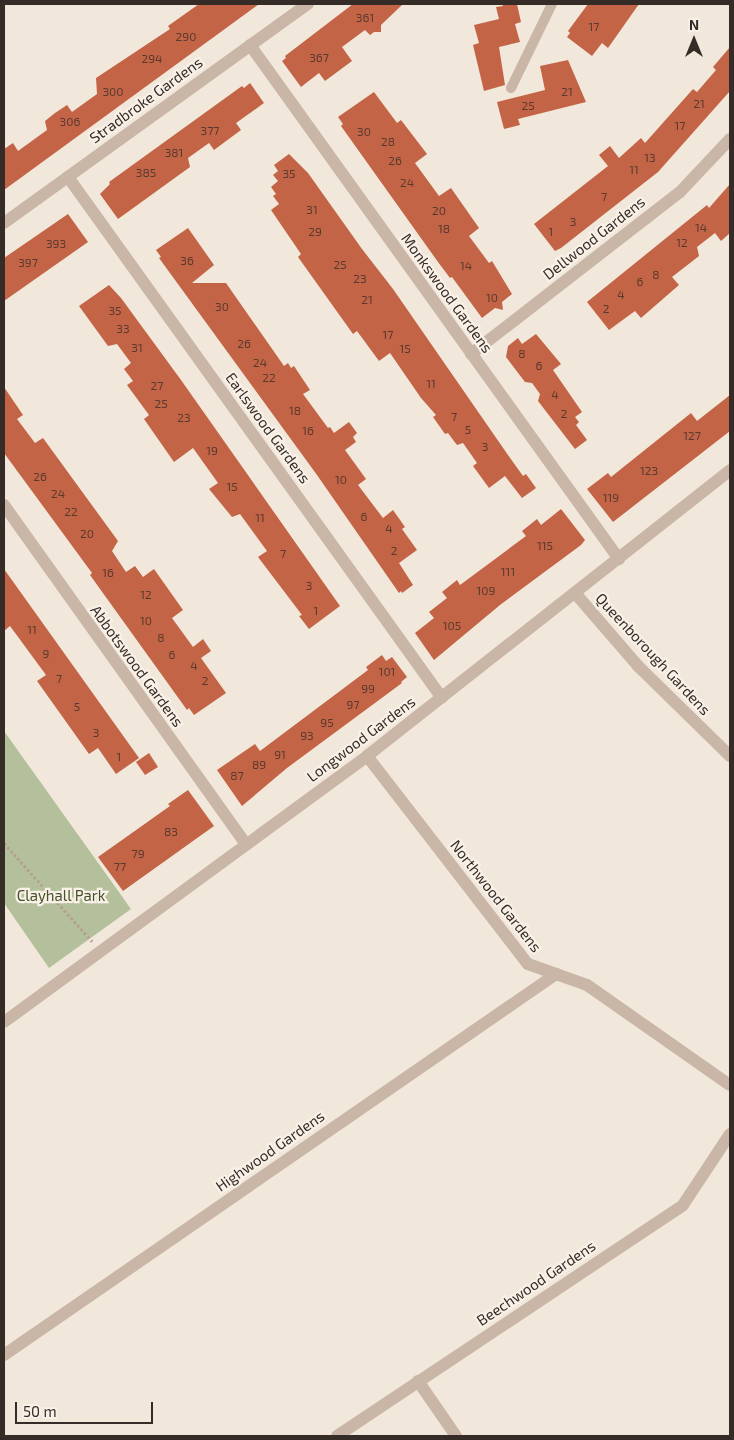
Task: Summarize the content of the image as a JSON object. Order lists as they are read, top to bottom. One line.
{"streets":{"street":["Stradbroke Gardens","Dellwood Gardens","Monkswood Gardens","Earlswood Gardens","Queenborough Gardens","Abbotswood Gardens","Longwood Gardens","Northwood Gardens","Highwood Gardens","Beechwood Gardens"]},"crossings":[["Stradbroke Gardens","Monkswood Gardens"],["Stradbroke Gardens","Earlswood Gardens"],["Dellwood Gardens","Monkswood Gardens"],["Monkswood Gardens","Longwood Gardens"],["Earlswood Gardens","Longwood Gardens"],["Queenborough Gardens","Longwood Gardens"],["Abbotswood Gardens","Longwood Gardens"],["Longwood Gardens","Northwood Gardens"],["Northwood Gardens","Highwood Gardens"]],"parks":["Clayhall Park"],"house_numbers":["361","17","290","367","294","300","21","21","25","306","17","377","30","28","381","13","26","11","385","35","24","7","31","20","3","14","18","29","1","12","393","36","397","25","14","8","23","6","4","10","21","30","2","35","33","17","26","31","15","8","24","6","22","11","27","4","25","18","2","7","23","5","16","127","3","19","123","26","10","15","24","119","22","6","11","4","20","115","2","7","111","16","3","109","12","1","10","105","11","8","9","6","4","101","7","2","99","97","5","95","3","93","91","1","89","87","83","79","77"],"scale_bar":"50 m","north":"top"}
